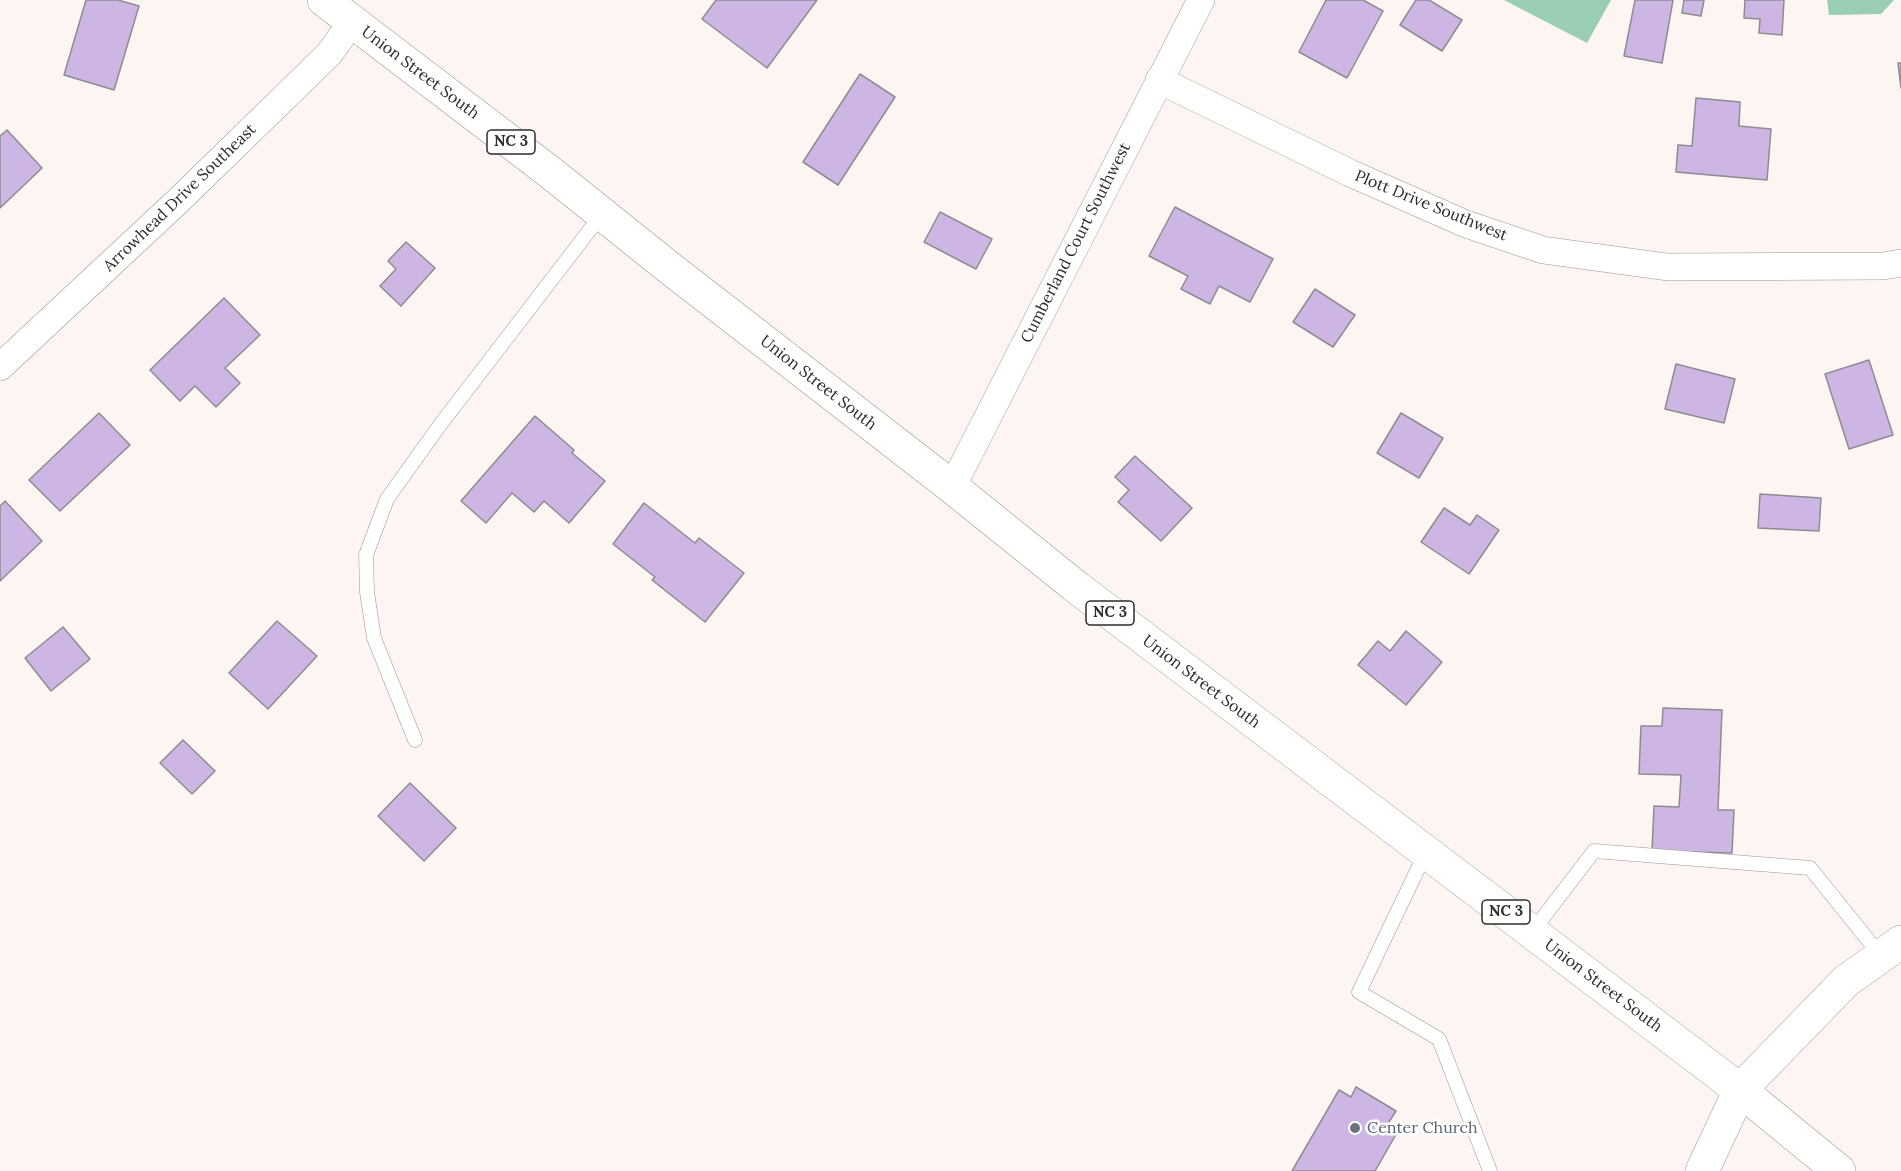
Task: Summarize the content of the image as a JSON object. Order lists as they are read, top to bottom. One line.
{"streets":{"main road":["Union Street South","NC 3"],"street":["Arrowhead Drive Southeast","Plott Drive Southwest","Cumberland Court Southwest"]},"crossings":[["Union Street South","NC 3"],["Union Street South","Arrowhead Drive Southeast"],["Union Street South","Cumberland Court Southwest"],["Plott Drive Southwest","Cumberland Court Southwest"]],"places":["Center Church"]}
